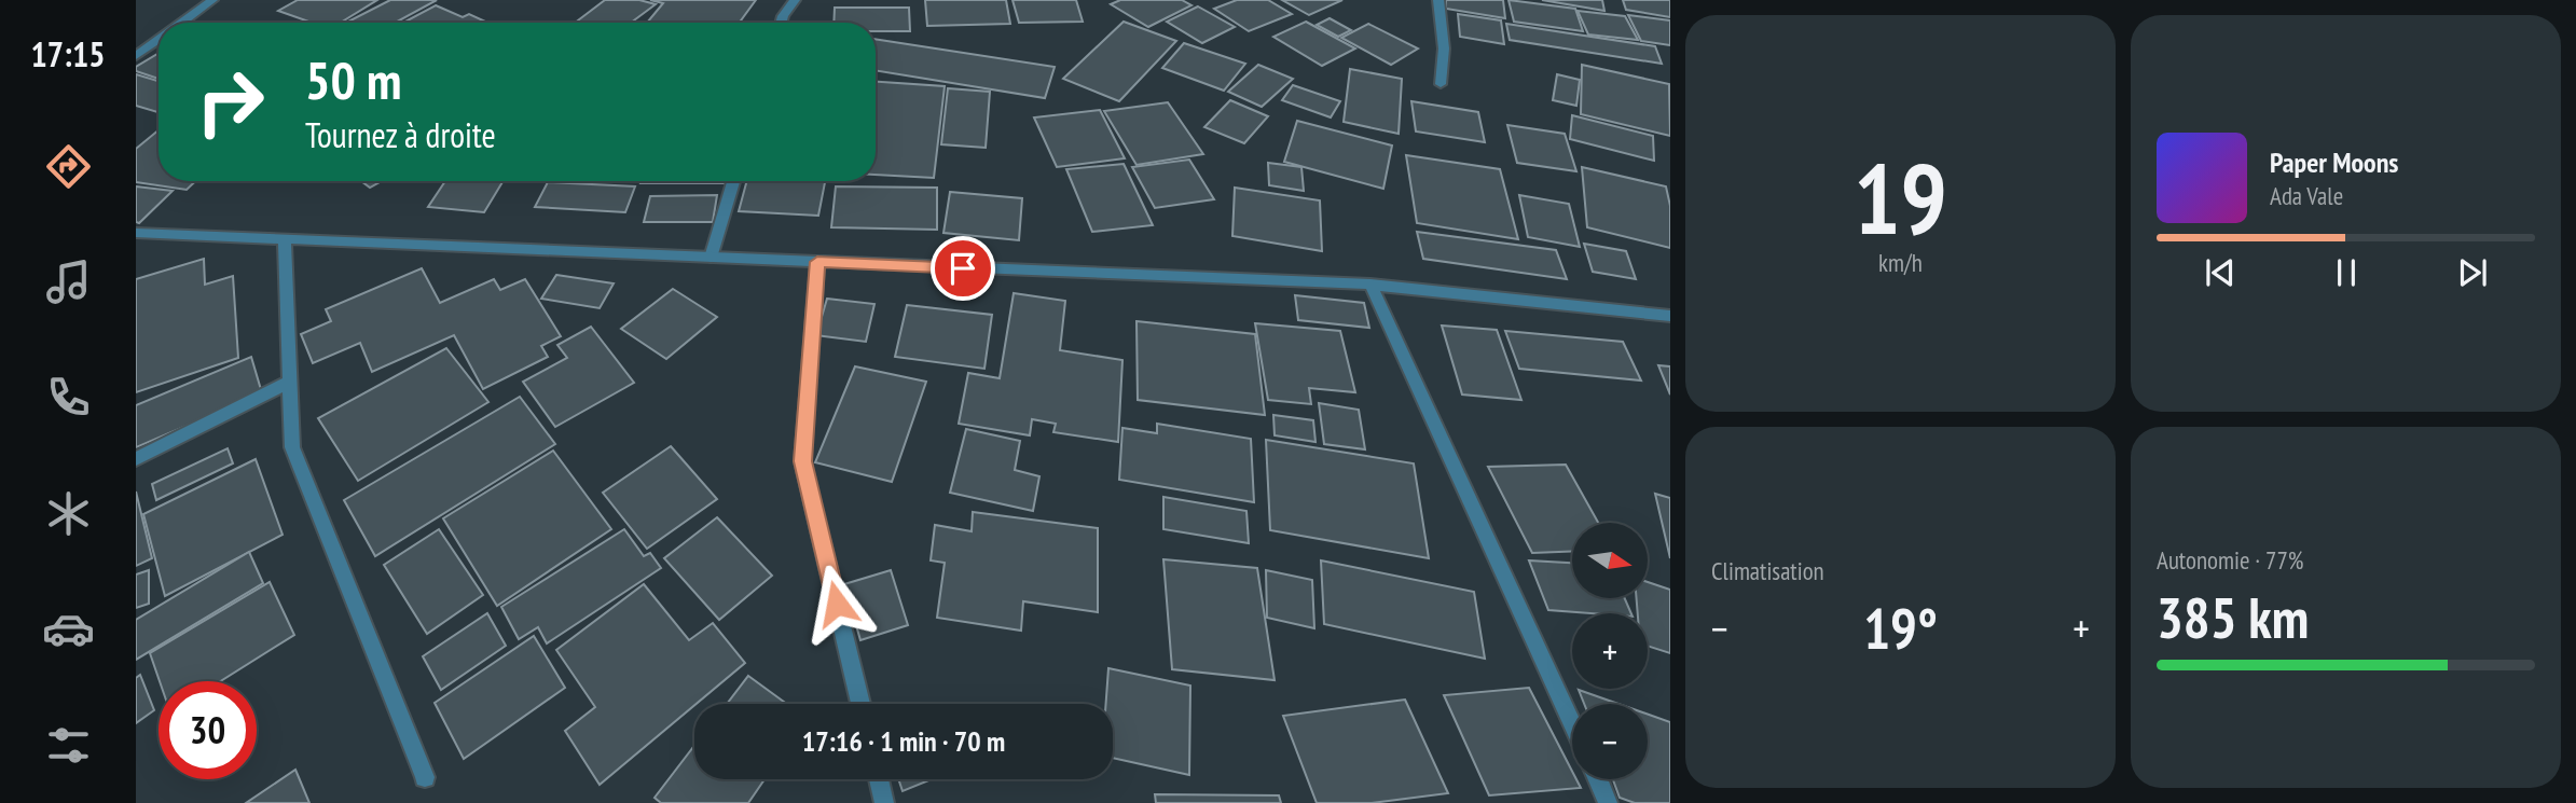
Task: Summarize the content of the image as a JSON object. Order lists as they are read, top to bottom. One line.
{"north":"right","page":{"tabs":"17:15","tile":[["19","km/h"],"Climatisation",["Autonomie · 77%","385 km"]],"turn":["50 m","Tournez à droite"],"song":["Paper Moons","Ada Vale"],"map_buttons":["+","−"],"heat":["−","19°","+"],"limit":"30","trip":"17:16 · 1 min · 70 m"}}
